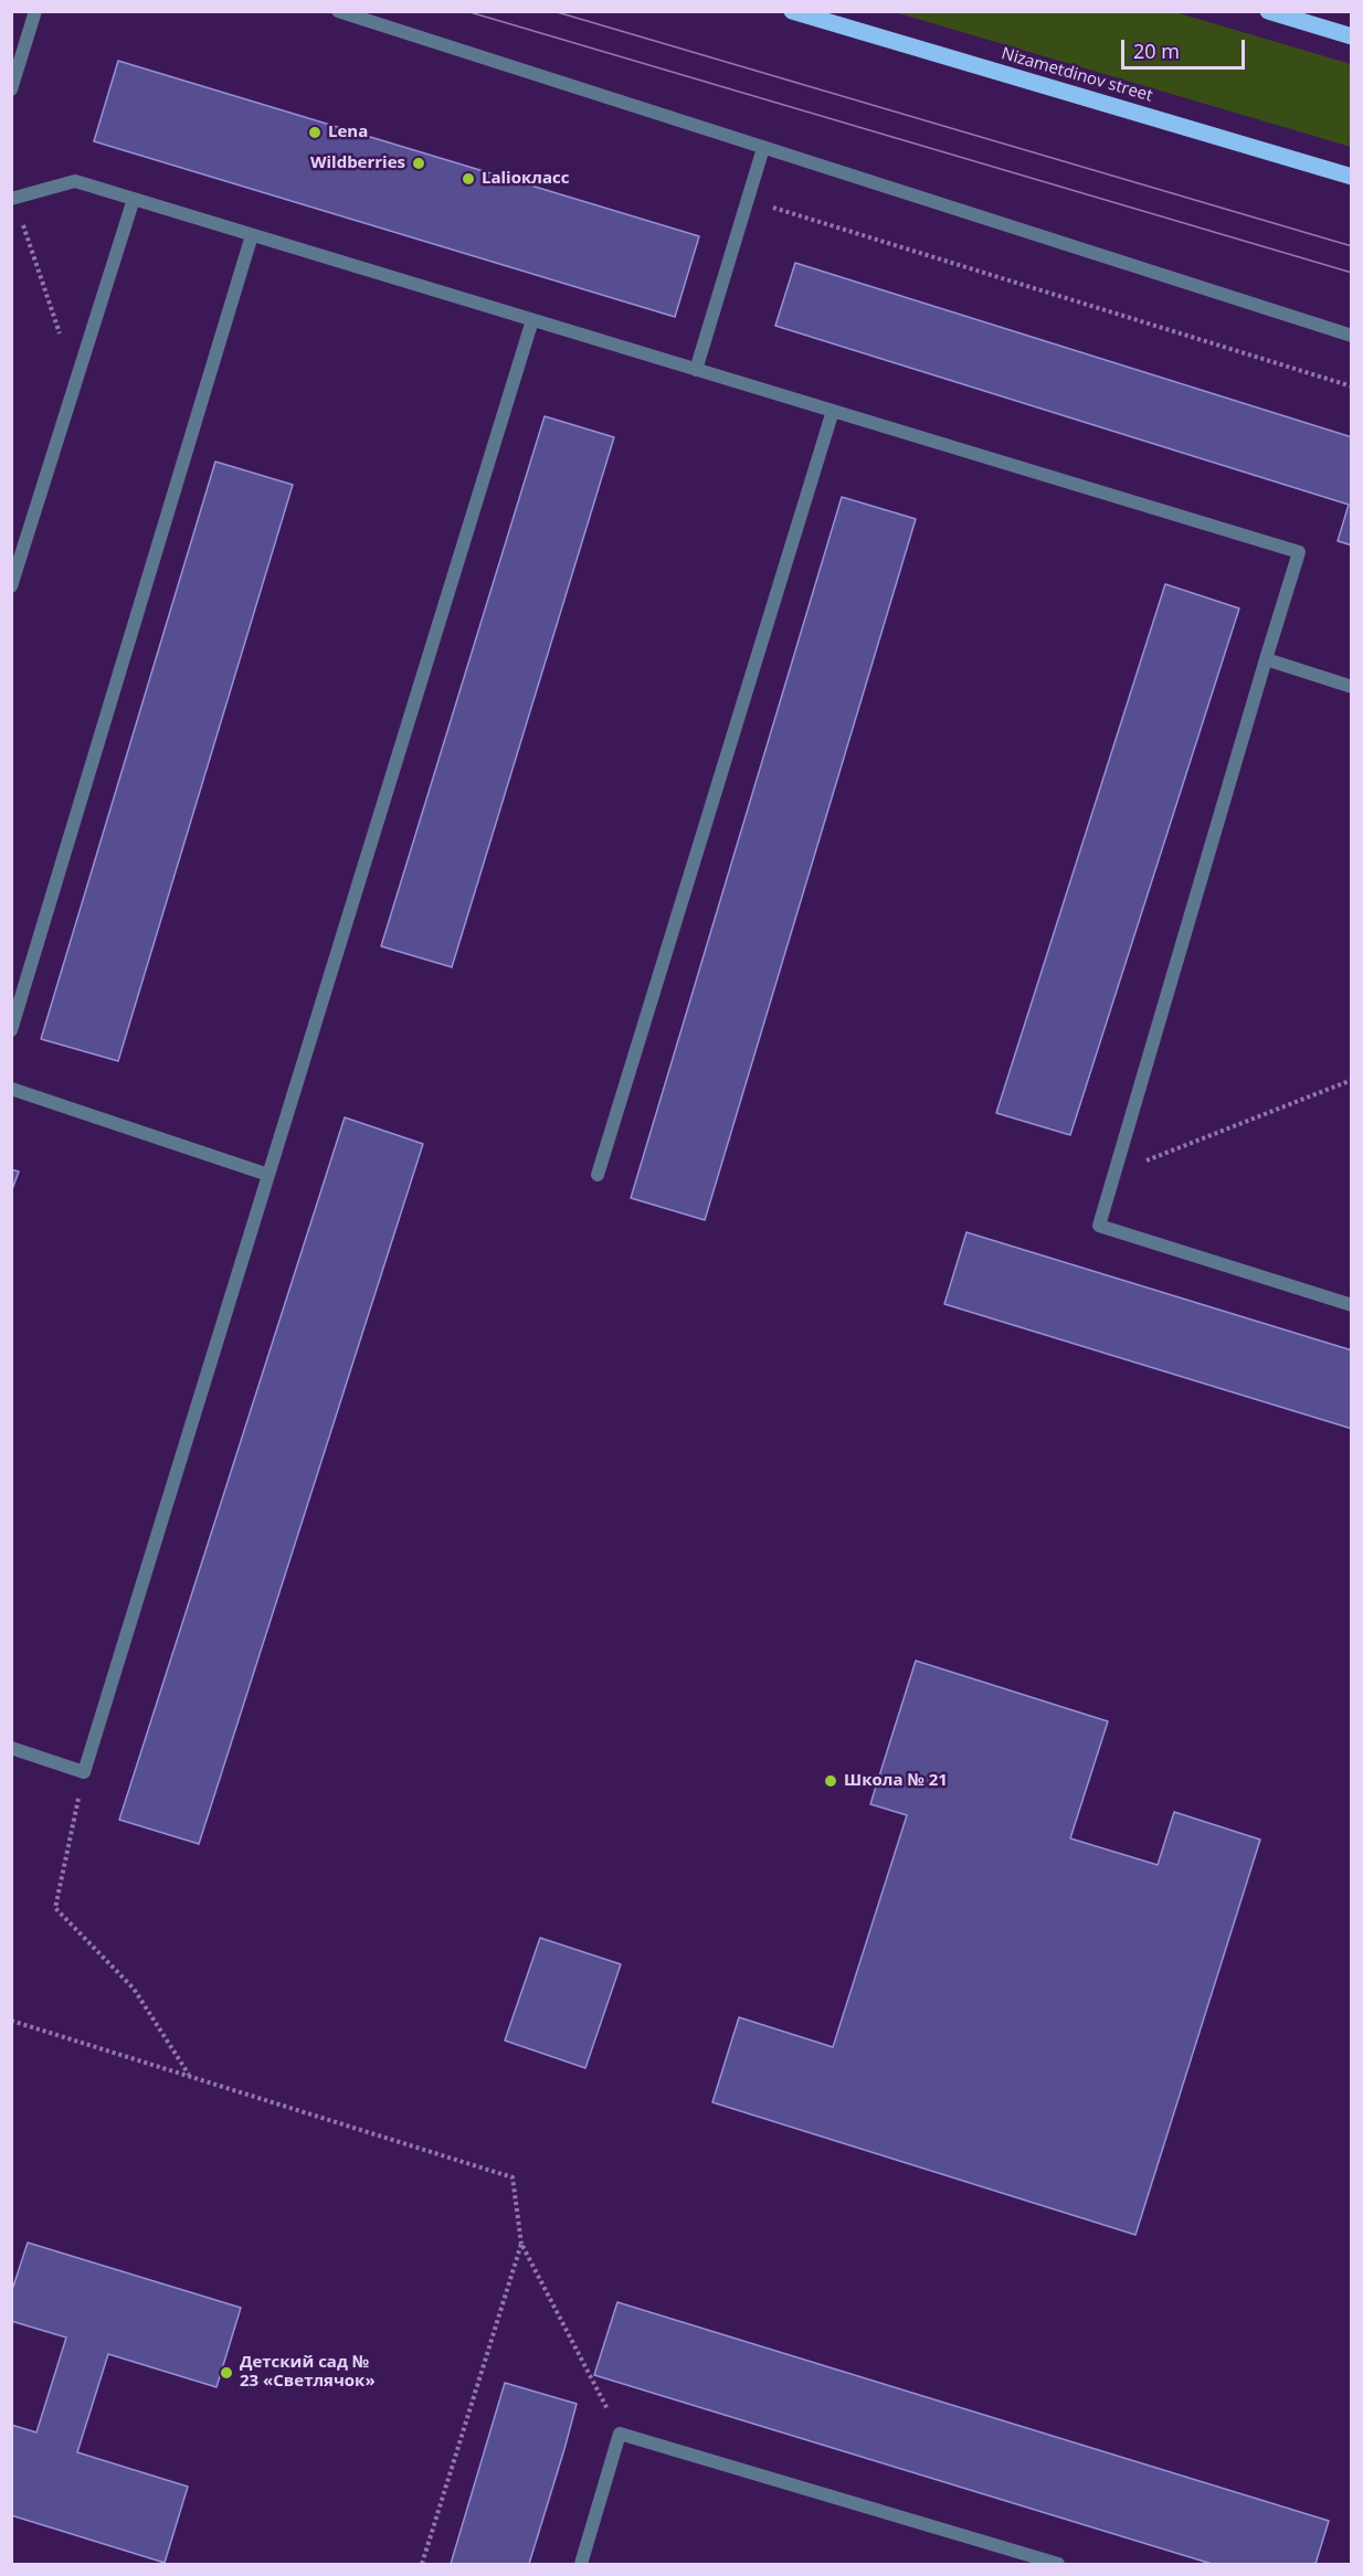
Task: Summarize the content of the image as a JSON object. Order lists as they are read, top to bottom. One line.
{"streets":{"main road":["Nizametdinov street"]},"places":["Lena","Wildberries","Lalioкласс","Школа № 21","Детский сад № 23 «Светлячок»"],"scale_bar":"20 m"}
